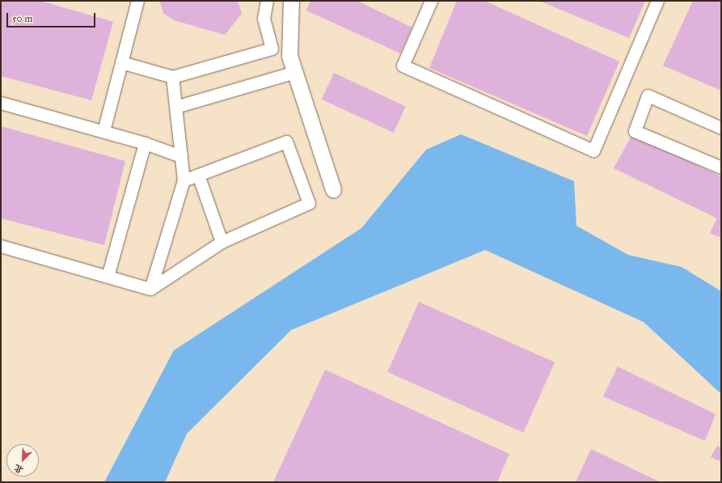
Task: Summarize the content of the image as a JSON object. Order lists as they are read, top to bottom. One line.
{"scale_bar":"50 m","north":"bottom left"}
